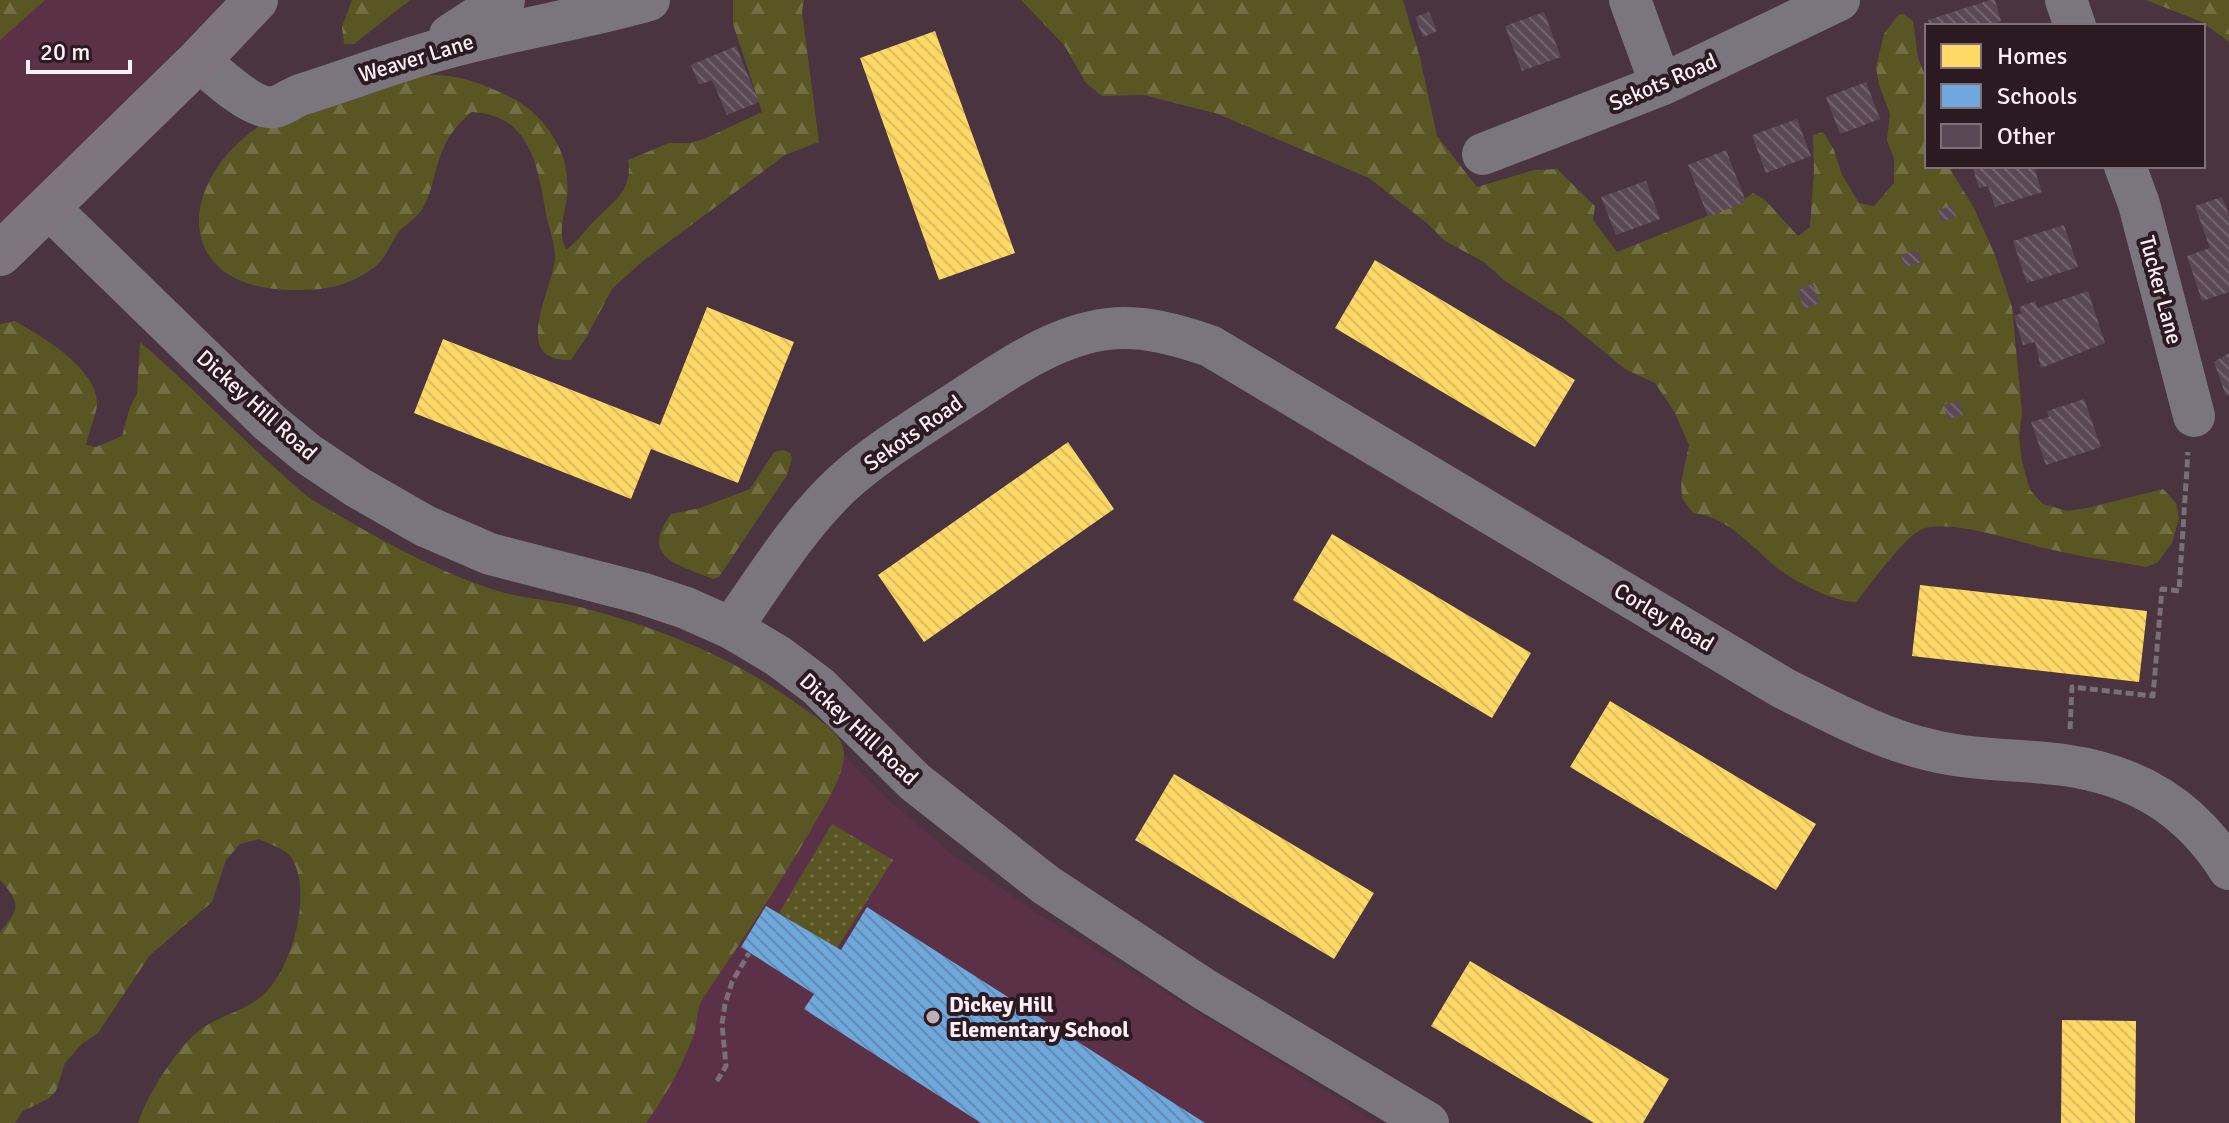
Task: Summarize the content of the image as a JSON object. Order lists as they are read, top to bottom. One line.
{"streets":{"street":["Weaver Lane","Sekots Road","Tucker Lane","Dickey Hill Road","Corley Road"]},"crossings":[["Sekots Road","Dickey Hill Road"],["Sekots Road","Corley Road"]],"places":["Dickey Hill Elementary School"],"legend":["Homes","Schools","Other"],"scale_bar":"20 m"}
